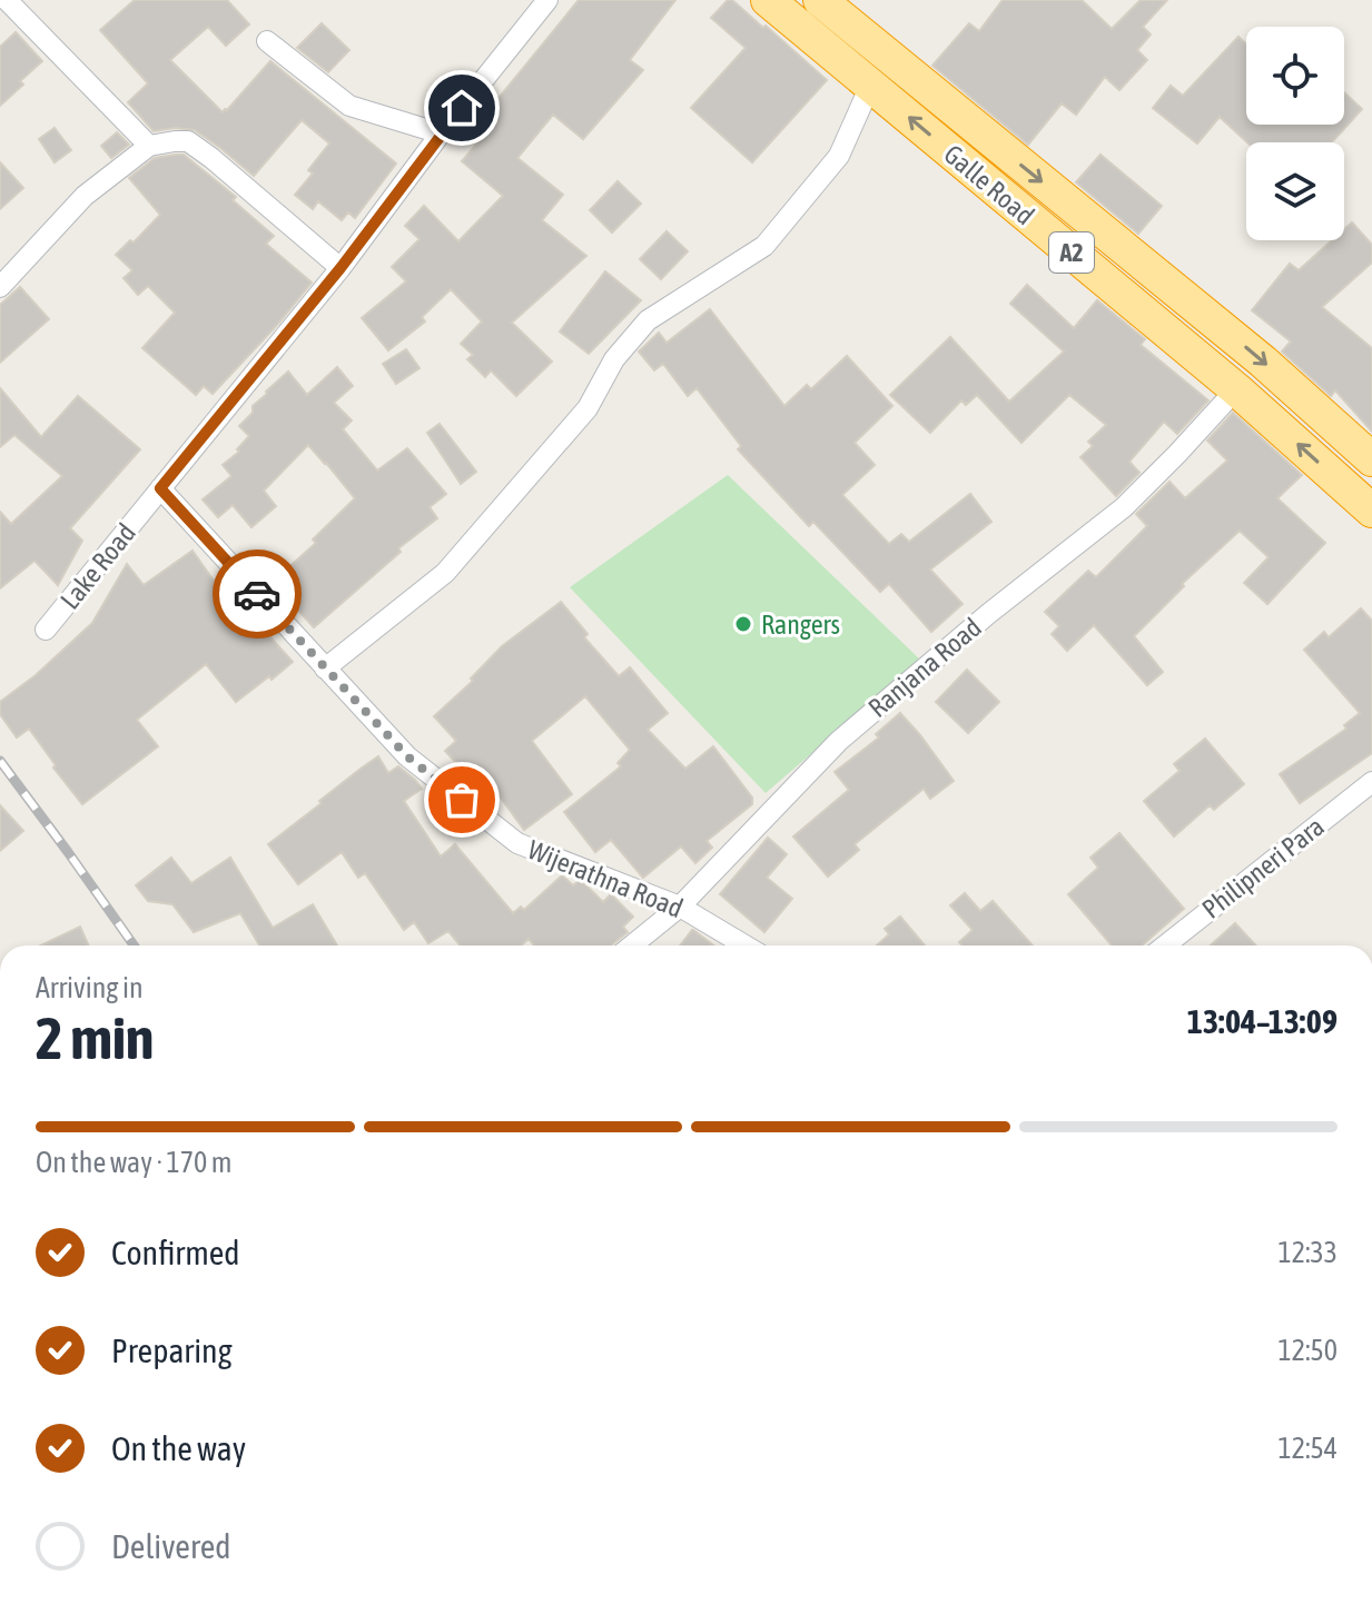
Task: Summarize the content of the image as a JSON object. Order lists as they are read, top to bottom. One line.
{"streets":{"highway":["Galle Road","A2"],"street":["Lake Road","Ranjana Road","Philipneri Para","Wijerathna Road"]},"crossings":[["Galle Road","Ranjana Road"],["Lake Road","Wijerathna Road"],["Ranjana Road","Wijerathna Road"]],"places":["Rangers"],"page":{"heading":["2 min","Arriving in","13:04–13:09"],"bar":"On the way · 170 m","list":[["Confirmed","12:33"],["Preparing","12:50"],["On the way","12:54"],"Delivered"]}}
